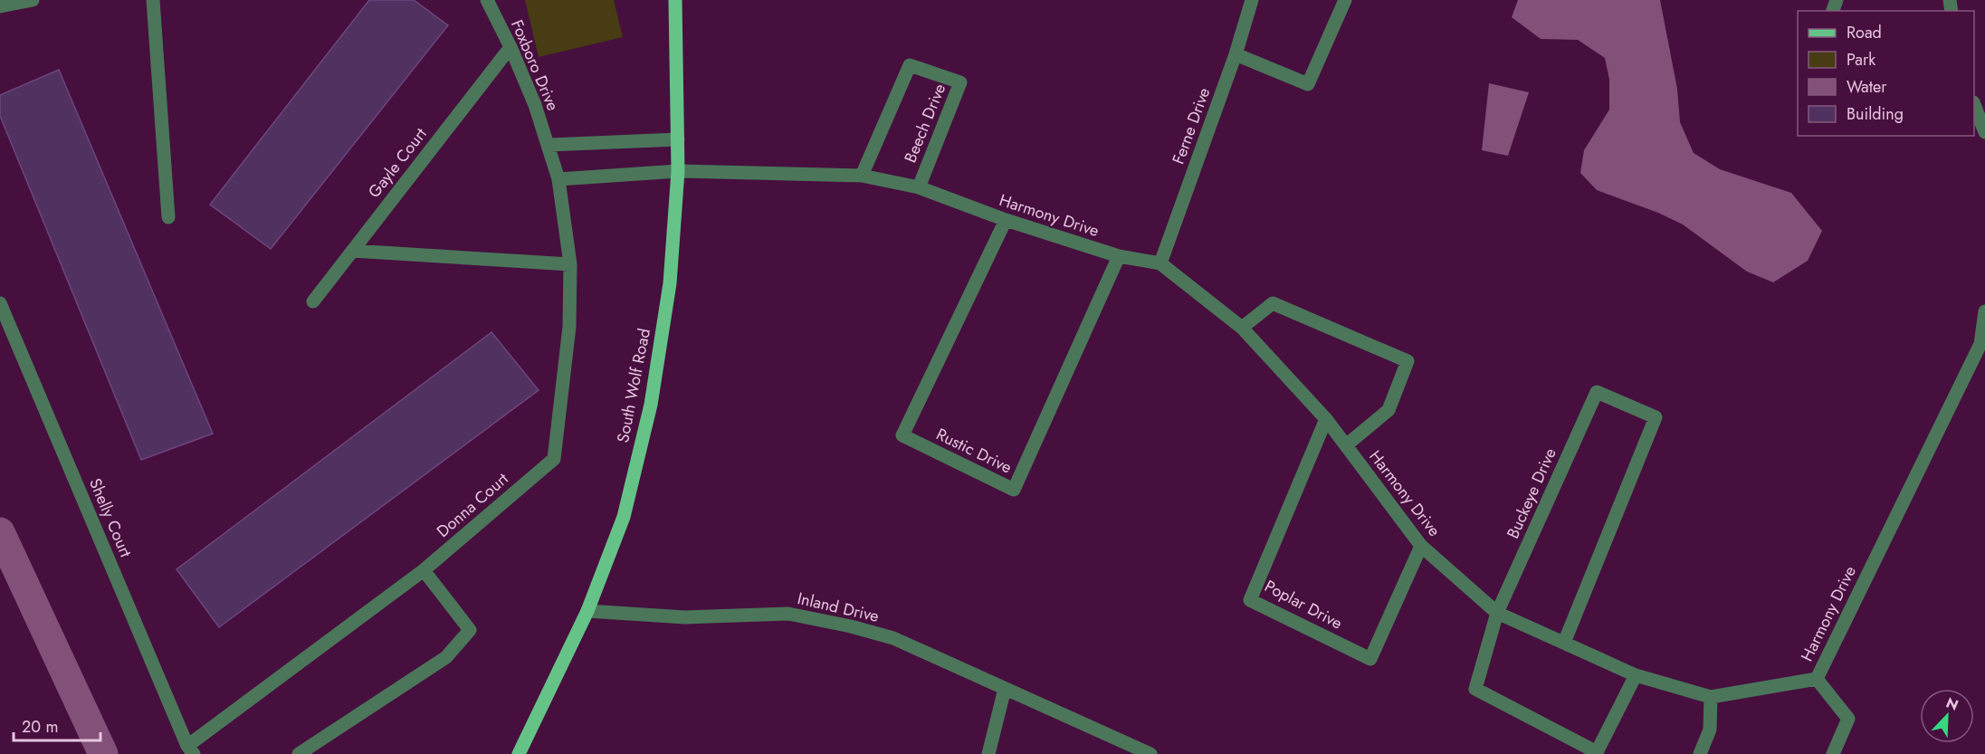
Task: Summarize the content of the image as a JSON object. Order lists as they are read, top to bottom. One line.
{"streets":{"main road":["South Wolf Road"],"street":["Foxboro Drive","Beech Drive","Ferne Drive","Gayle Court","Harmony Drive","Rustic Drive","Buckeye Drive","Donna Court","Shelly Court","Poplar Drive","Inland Drive"]},"crossings":[["Foxboro Drive","Gayle Court"],["Foxboro Drive","Donna Court"],["Beech Drive","Harmony Drive"],["Ferne Drive","Harmony Drive"],["Harmony Drive","South Wolf Road"],["Harmony Drive","Rustic Drive"],["Harmony Drive","Buckeye Drive"],["Harmony Drive","Poplar Drive"],["South Wolf Road","Inland Drive"],["Donna Court","Shelly Court"]],"legend":["Road","Park","Water","Building"],"scale_bar":"20 m","north":"top right"}
